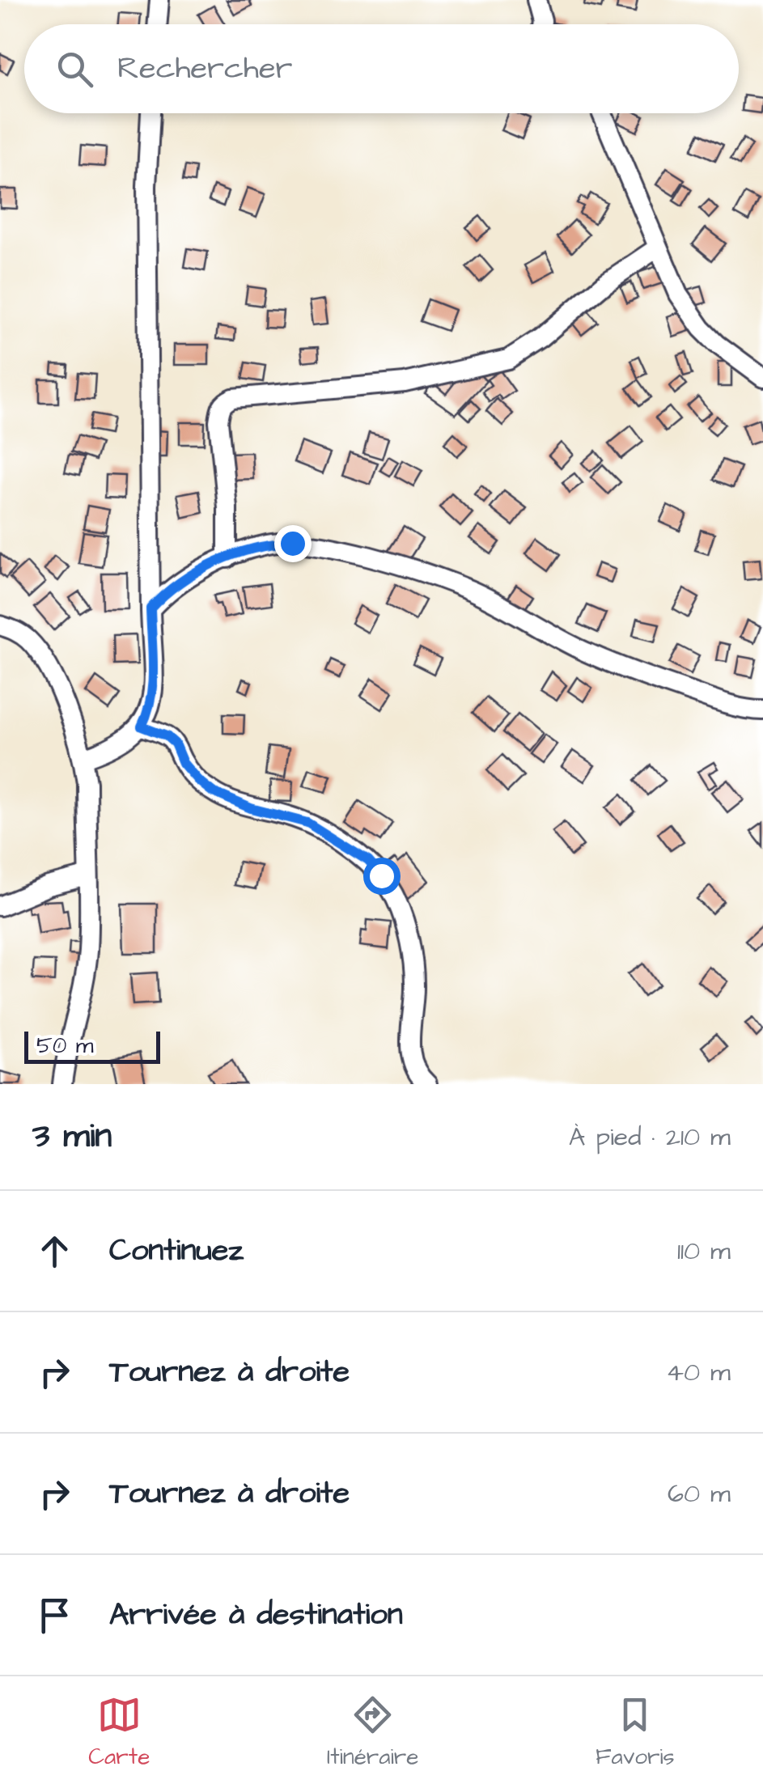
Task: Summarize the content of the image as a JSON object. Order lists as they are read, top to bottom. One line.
{"scale_bar":"50 m","page":{"search":"Rechercher","scale":"50 m","heading":["3 min","À pied · 210 m"],"list":[["Continuez","110 m"],["Tournez à droite","40 m"],["Tournez à droite","60 m"],"Arrivée à destination"],"nav":["Carte","Itinéraire","Favoris"]}}
